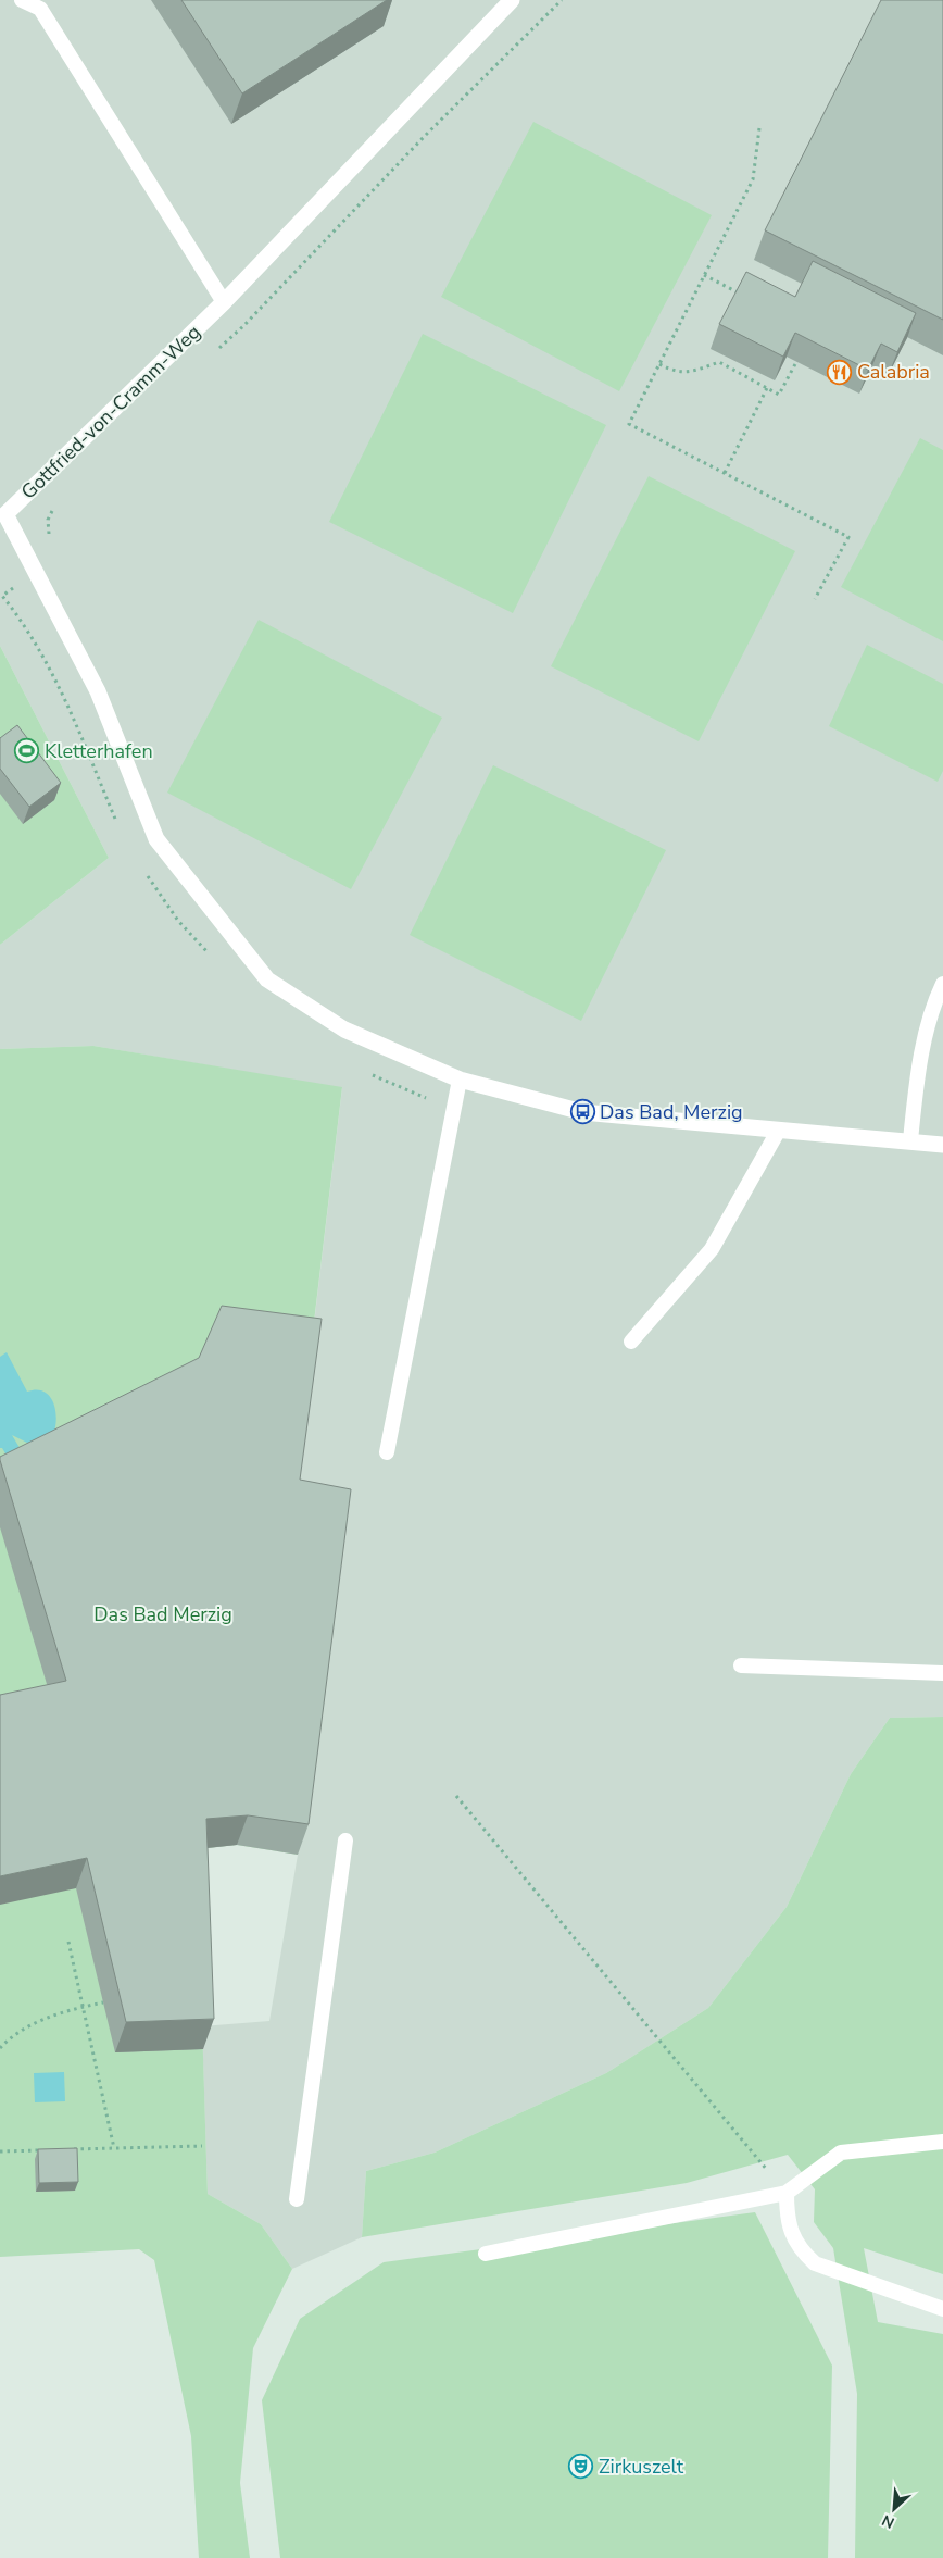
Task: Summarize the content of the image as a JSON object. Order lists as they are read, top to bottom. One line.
{"streets":{"street":["Gottfried-von-Cramm-Weg"]},"parks":["Das Bad Merzig"],"places":{"restaurant":["Calabria"],"sports":["Kletterhafen"],"bus stop":["Das Bad, Merzig"],"theatre":["Zirkuszelt"]},"north":"bottom left"}
